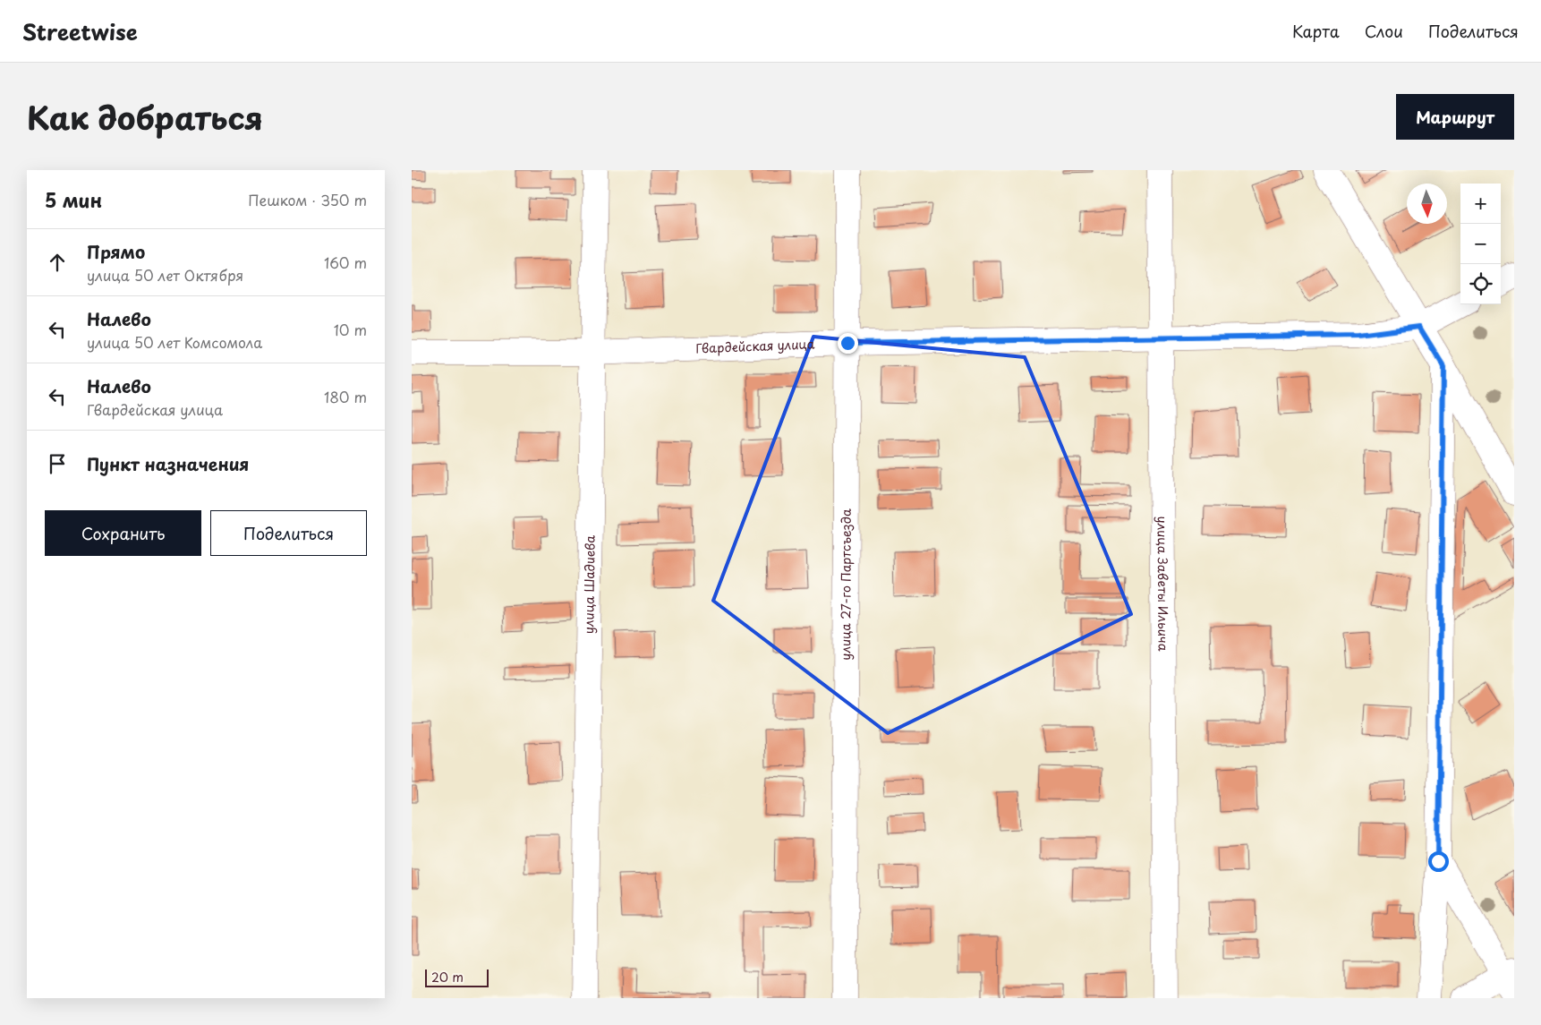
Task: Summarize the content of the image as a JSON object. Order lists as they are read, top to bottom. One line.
{"streets":{"street":["Гвардейская улица","улица Заветы Ильича","улица Шадиева","улица 27-го Партсъезда"]},"crossings":[["Гвардейская улица","улица Заветы Ильича"],["Гвардейская улица","улица Шадиева"],["Гвардейская улица","улица 27-го Партсъезда"]],"scale_bar":"20 m","north":"bottom","page":{"header":"Streetwise","nav":["Карта","Слои","Поделиться"],"title":"Как добраться","buttons":["Маршрут",["Сохранить","Поделиться"]],"heading":["5 мин","Пешком · 350 m"],"map_buttons":["+","−"],"list":[["Прямо","улица 50 лет Октября","160 m"],["Налево","улица 50 лет Комсомола","10 m"],["Налево","Гвардейская улица","180 m"],"Пункт назначения"],"scale":"20 m"}}
